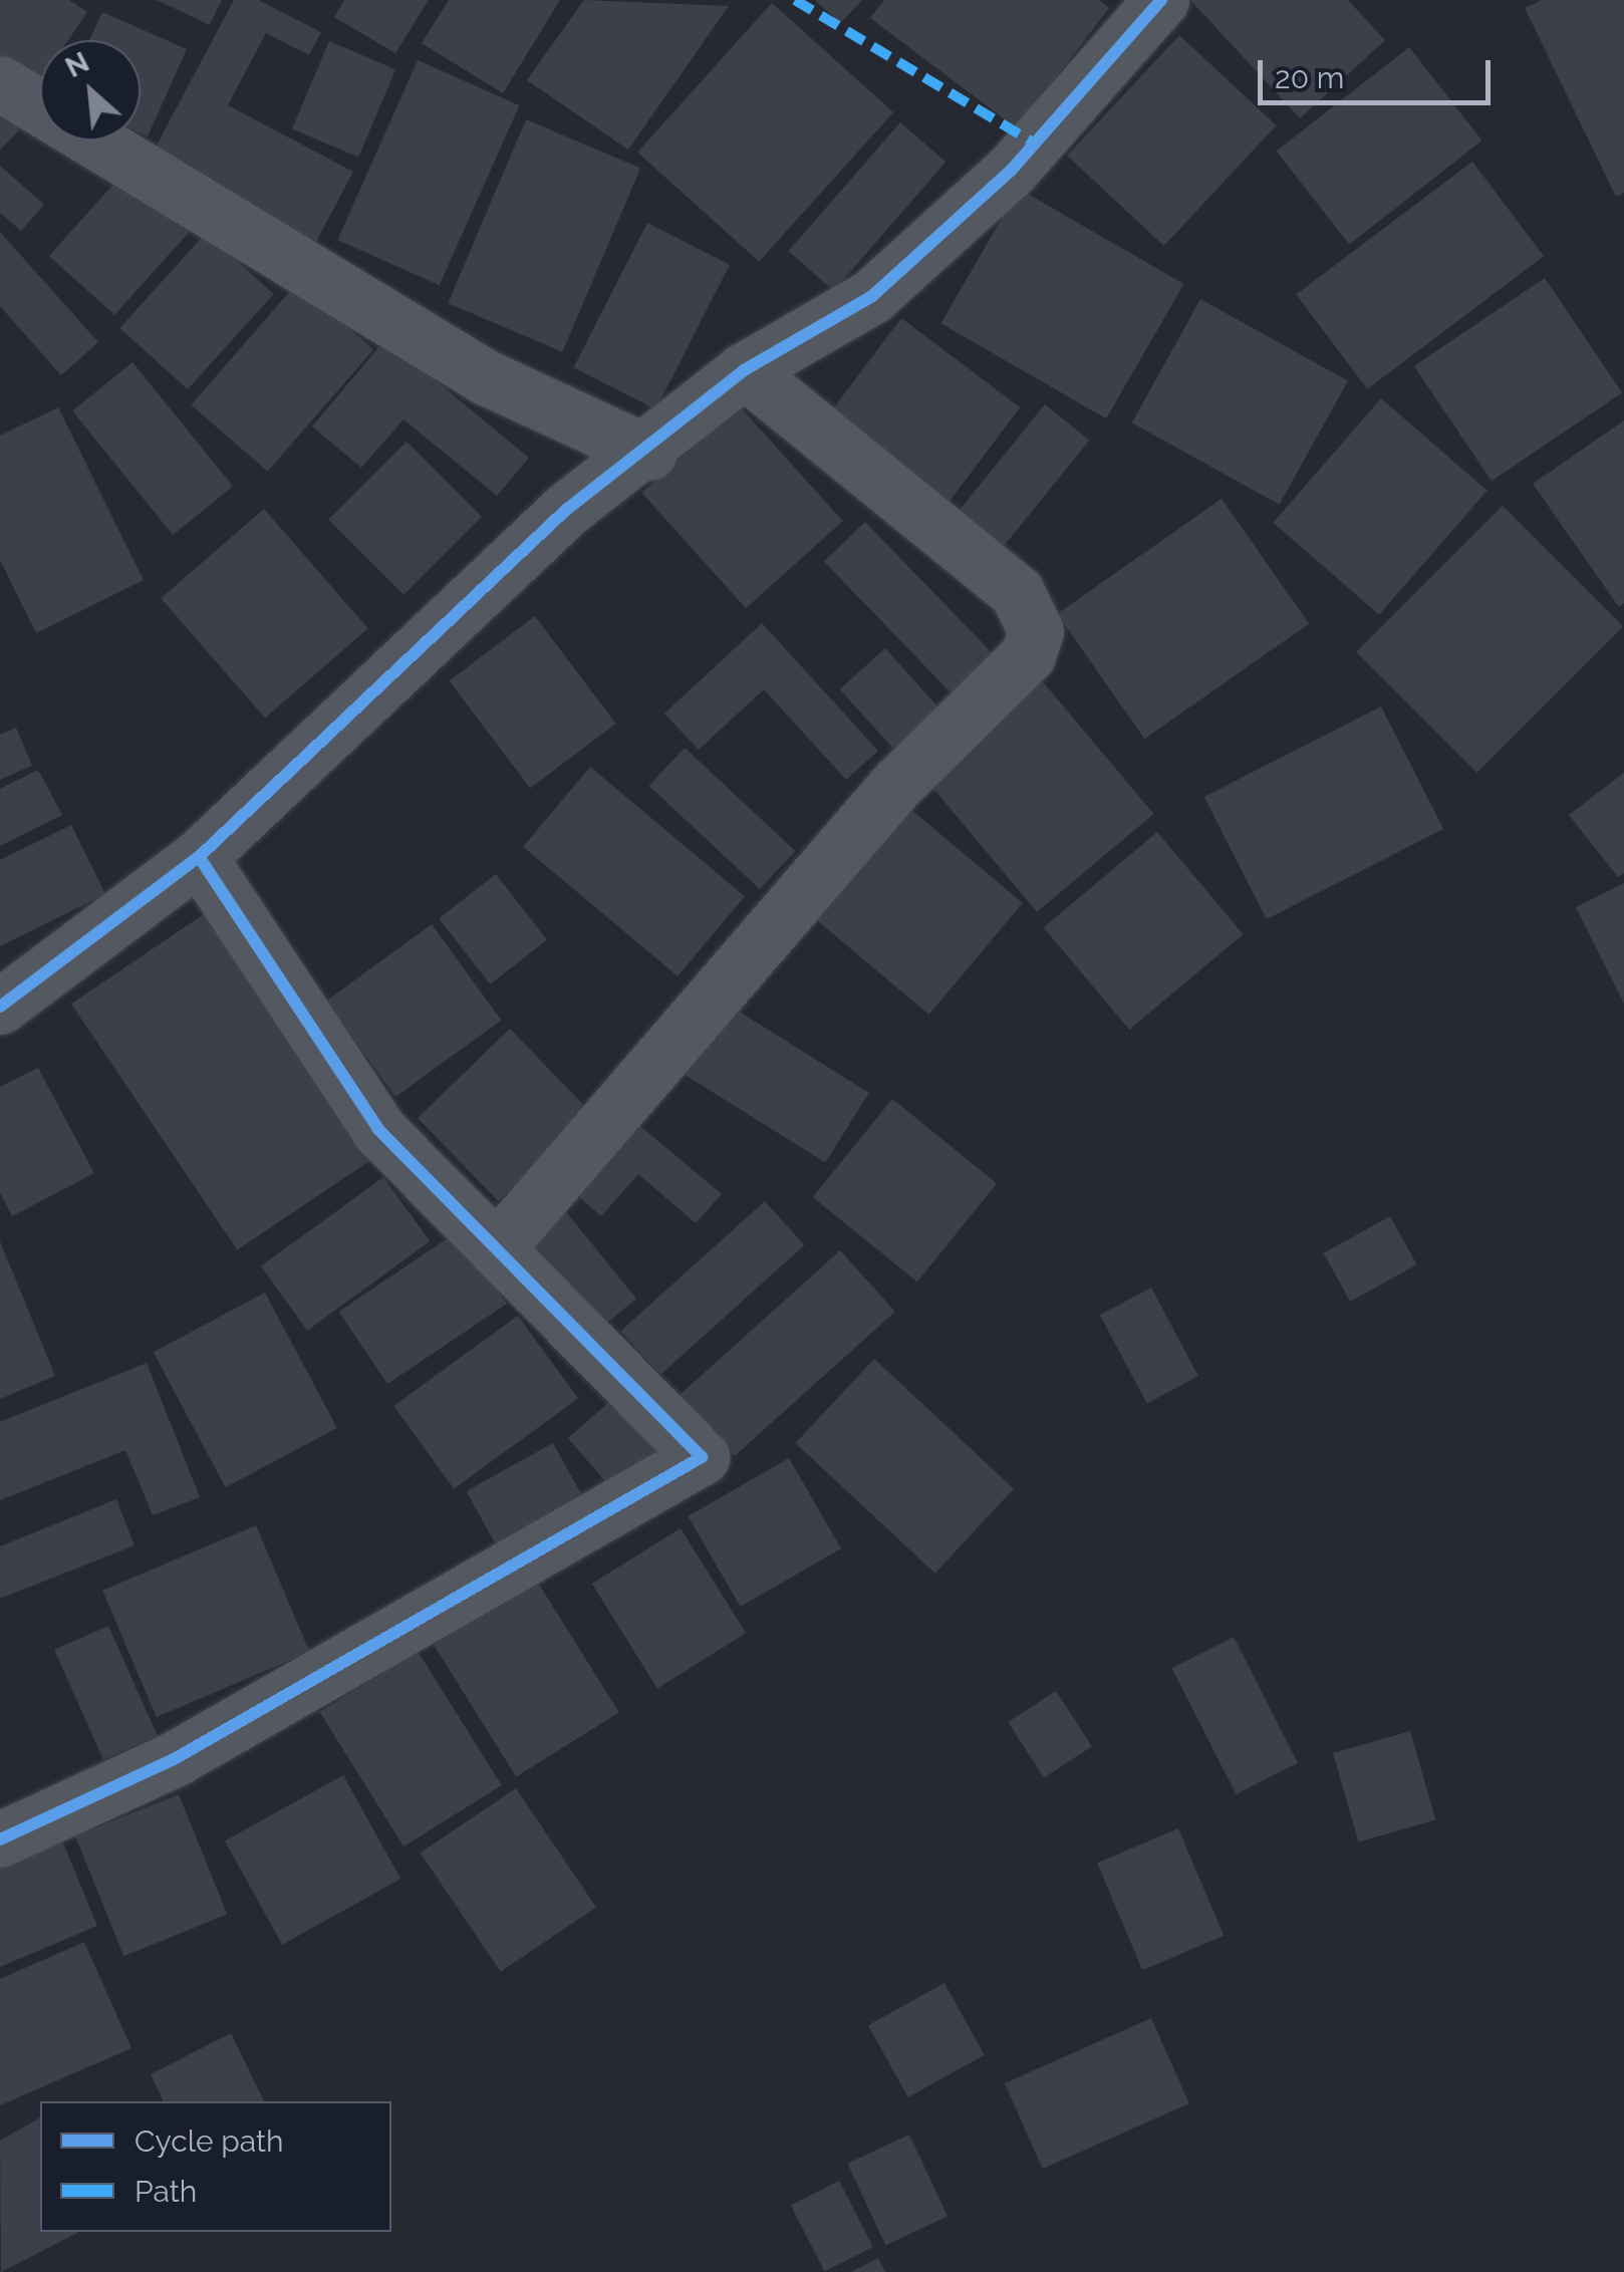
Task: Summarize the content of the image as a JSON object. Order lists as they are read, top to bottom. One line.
{"legend":["Cycle path","Path"],"scale_bar":"20 m","north":"top left"}
